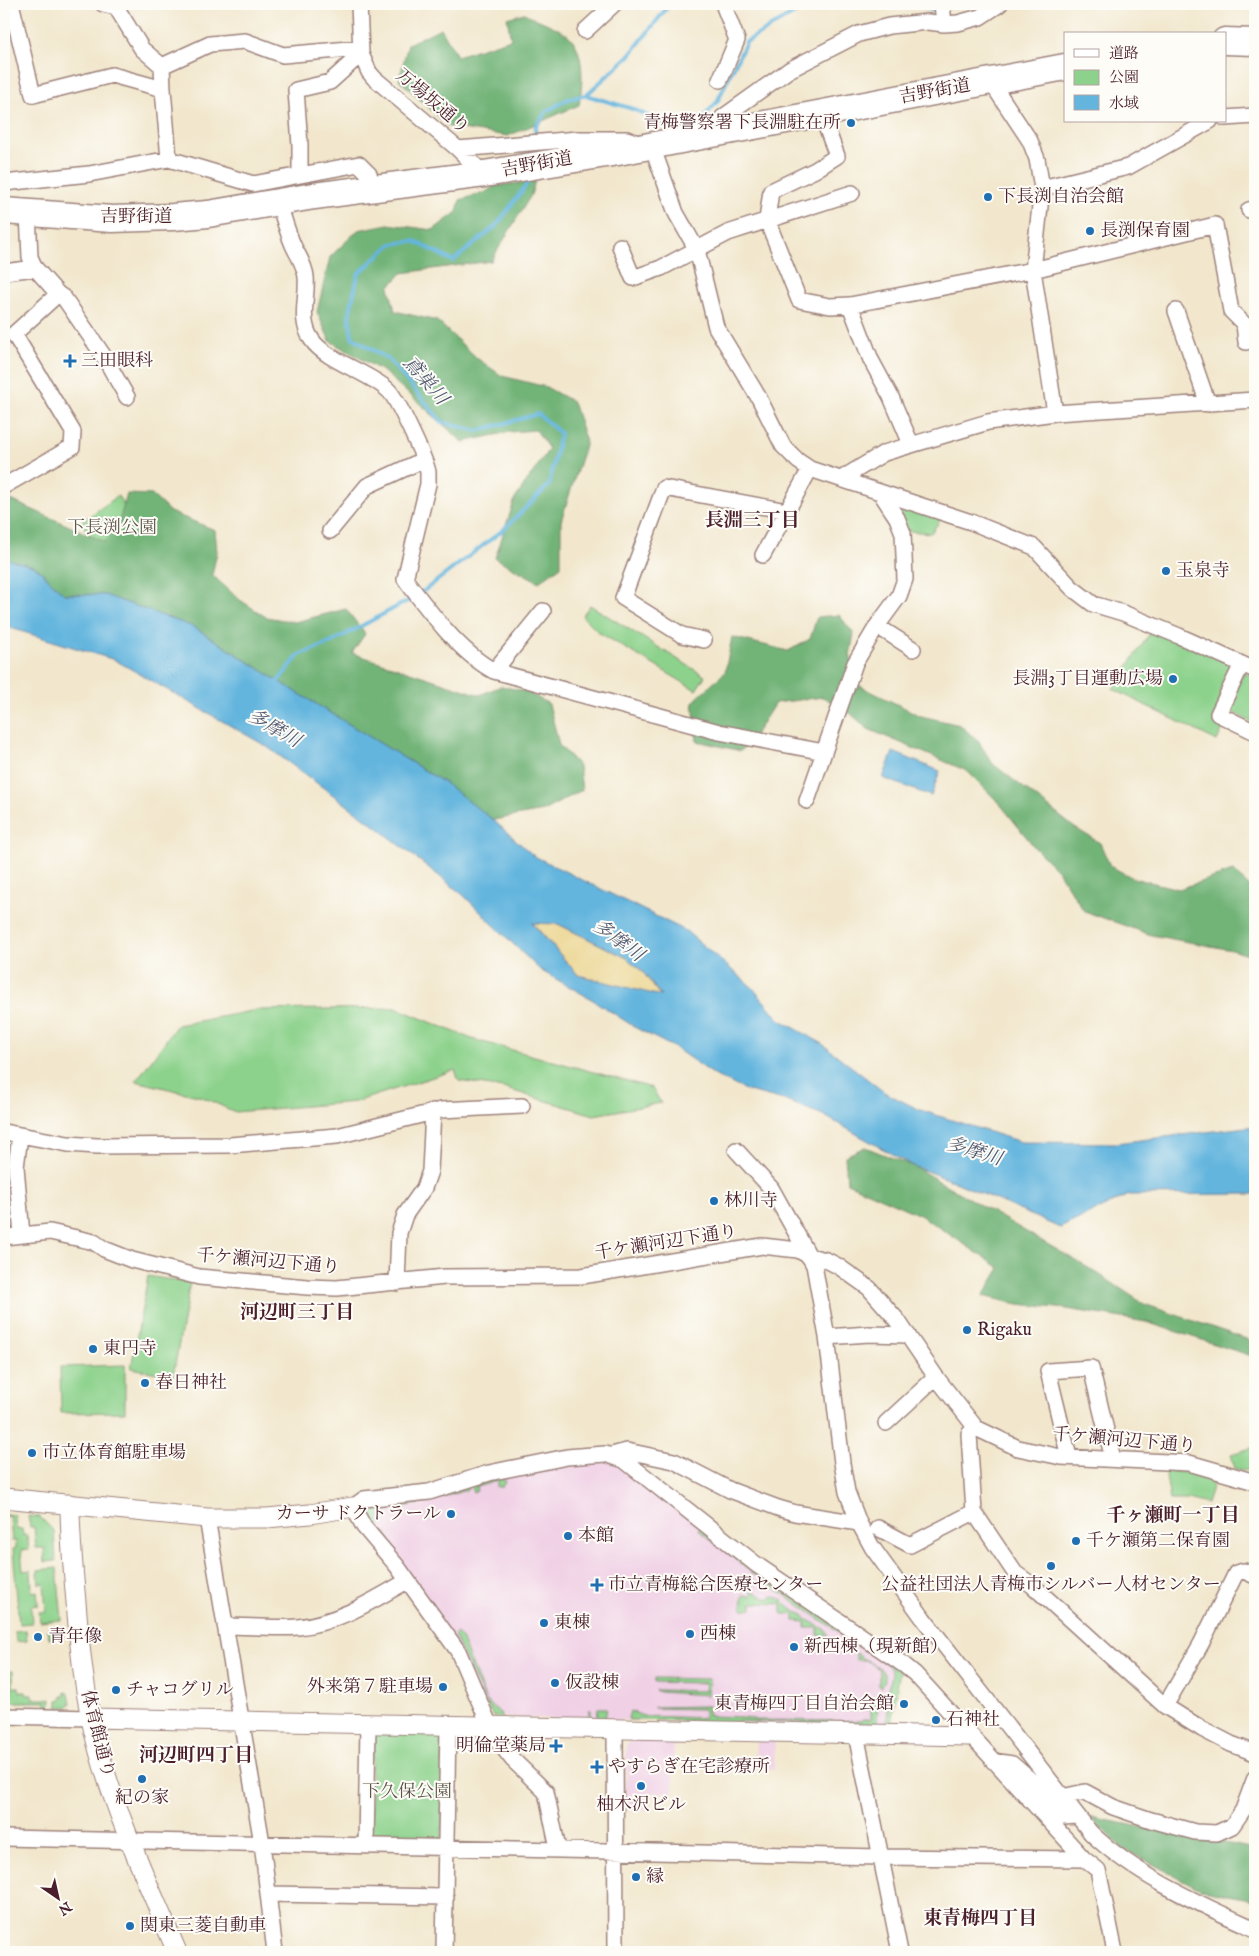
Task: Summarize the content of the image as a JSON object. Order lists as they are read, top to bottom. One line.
{"streets":{"highway":["吉野街道"],"street":["万場坂通り","千ケ瀬河辺下通り","体育館通り"]},"crossings":[["吉野街道","万場坂通り"]],"districts":["長淵三丁目","河辺町三丁目","千ヶ瀬町一丁目","河辺町四丁目","東青梅四丁目"],"water":["鳶巣川","多摩川"],"parks":["下長渕公園","下久保公園"],"places":{"other":["青梅警察署下長淵駐在所","下長渕自治会館","長渕保育園","玉泉寺","長淵3丁目運動広場","林川寺","Rigaku","東円寺","春日神社","市立体育館駐車場","カーサ ドクトラール","本館","千ケ瀬第二保育園","公益社団法人青梅市シルバー人材センター","東棟","西棟","青年像","新西棟（現新館）","仮設棟","外来第７駐車場","チャコグリル","東青梅四丁目自治会館","石神社","紀の家","柚木沢ビル","縁","関東三菱自動車"],"health":["三田眼科","市立青梅総合医療センター","明倫堂薬局","やすらぎ在宅診療所"]},"legend":["道路","公園","水域"],"north":"bottom right"}
